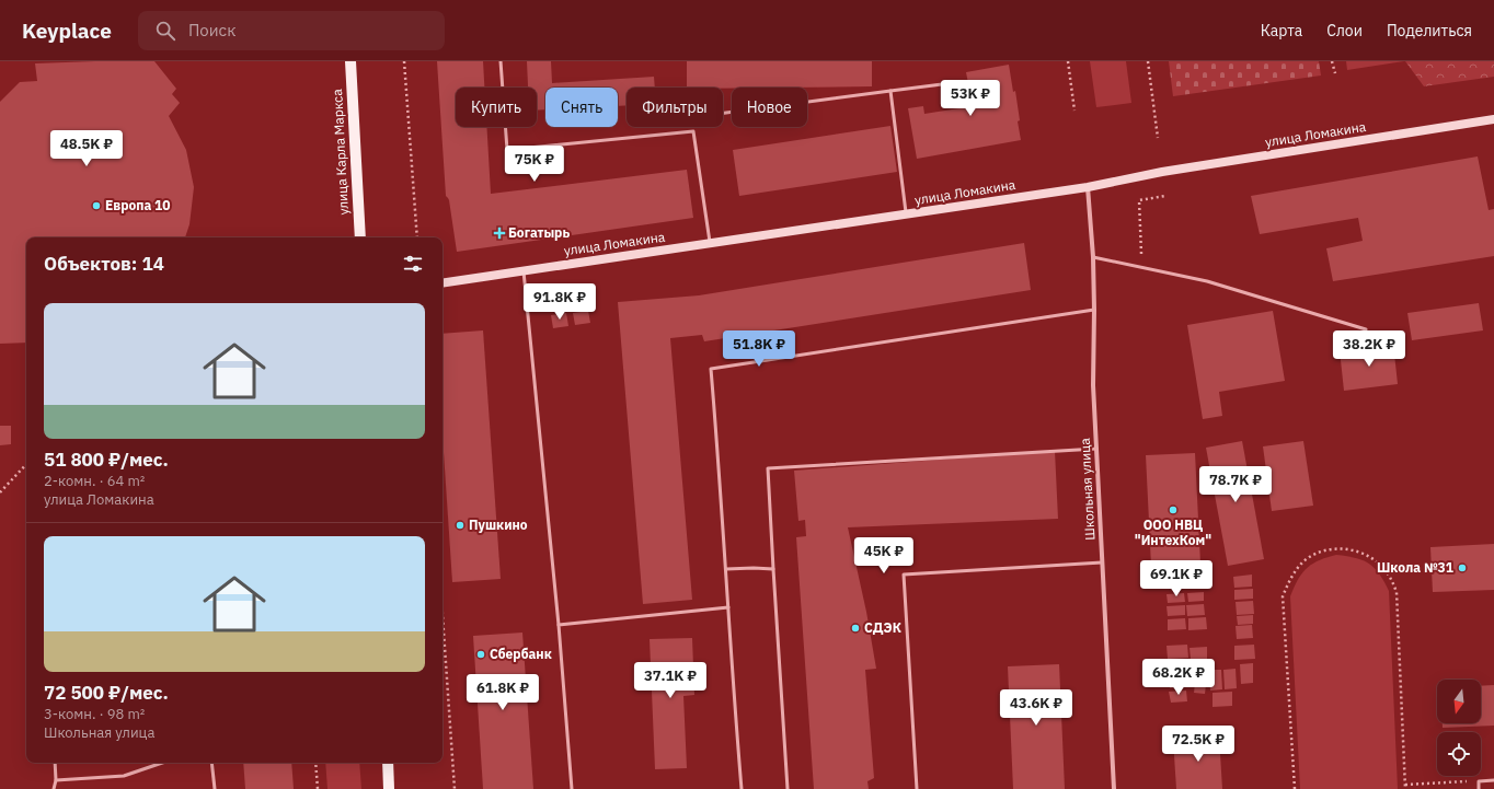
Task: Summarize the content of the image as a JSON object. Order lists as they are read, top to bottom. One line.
{"streets":{"main road":["улица Ломакина","улица Карла Маркса"],"street":["Школьная улица"]},"crossings":[["улица Ломакина","Школьная улица"]],"places":{"other":["Европа 10","ООО НВЦ \"ИнтехКом\"","Пушкино","Школа №31","СДЭК","Сбербанк"],"health":["Богатырь"]},"north":"bottom","page":{"header":"Keyplace","search":"Поиск","nav":["Карта","Слои","Поделиться"],"price":["53K ₽","48.5K ₽","75K ₽","91.8K ₽","51.8K ₽","38.2K ₽","78.7K ₽","45K ₽","69.1K ₽","68.2K ₽","37.1K ₽","61.8K ₽","43.6K ₽","72.5K ₽"],"chip":["Купить","Снять","Фильтры","Новое"],"heading":"Объектов: 14","list":[{"name":"51 800 ₽/мес.","note":"2-комн. · 64 m² · улица Ломакина"},{"name":"72 500 ₽/мес.","note":"3-комн. · 98 m² · Школьная улица"}]}}
